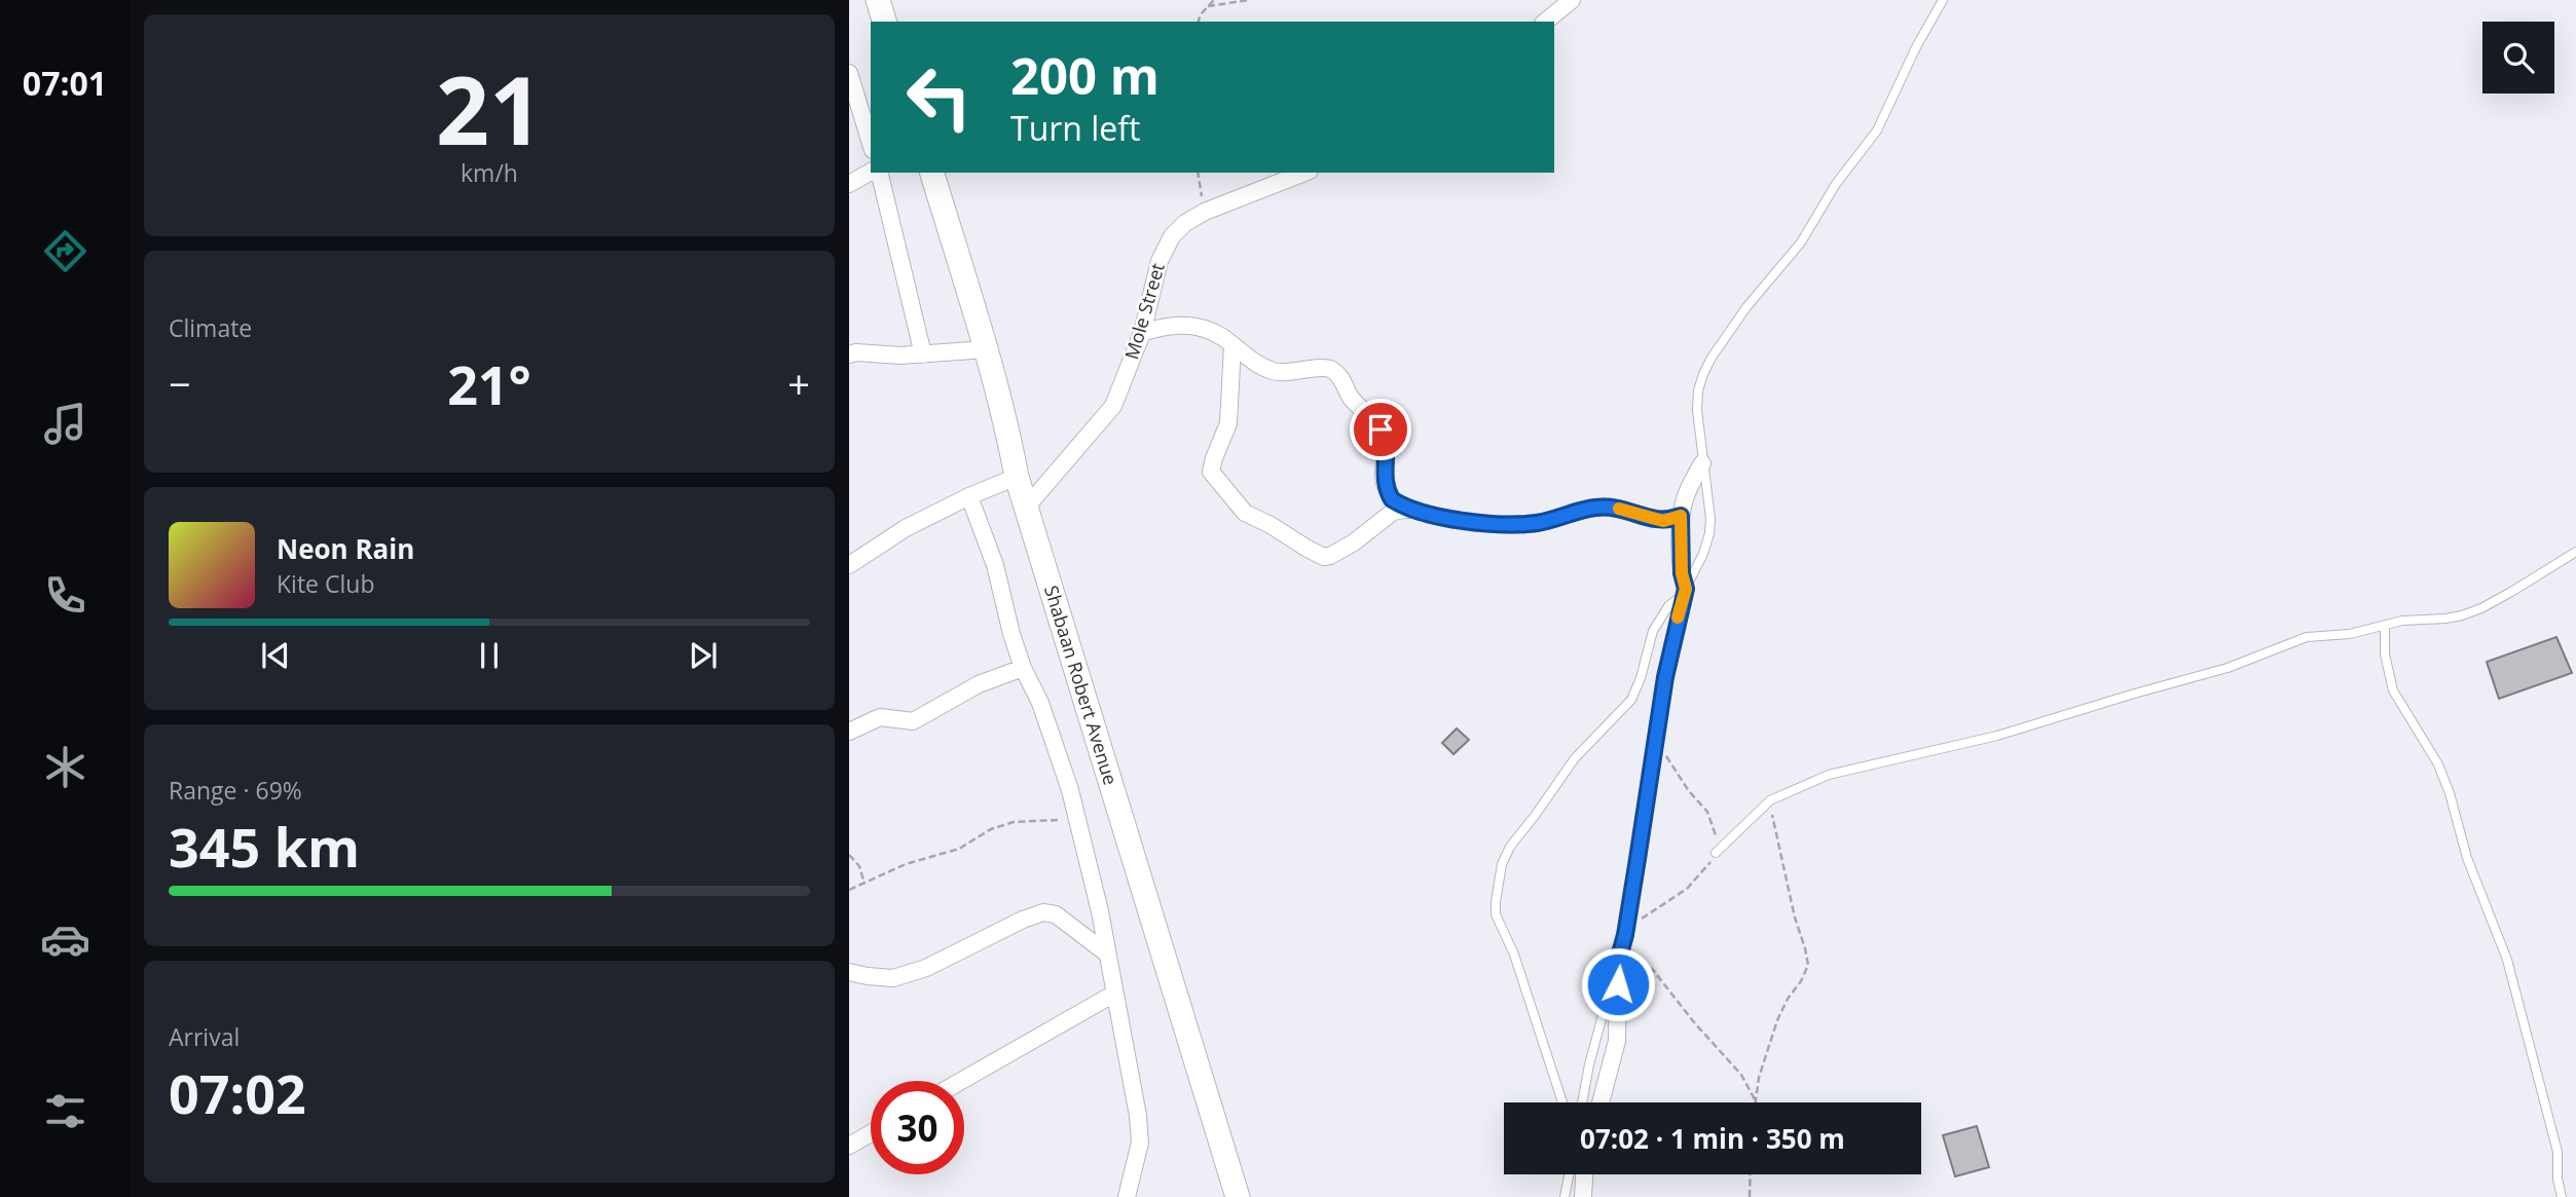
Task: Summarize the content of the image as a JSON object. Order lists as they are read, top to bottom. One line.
{"streets":{"street":["Mole Street","Shabaan Robert Avenue"]},"crossings":[["Mole Street","Shabaan Robert Avenue"]],"page":{"tabs":"07:01","tile":[["21","km/h"],"Climate",["Range · 69%","345 km"],["Arrival","07:02"]],"turn":["200 m","Turn left"],"heat":["−","21°","+"],"song":["Neon Rain","Kite Club"],"limit":"30","trip":"07:02 · 1 min · 350 m"}}
